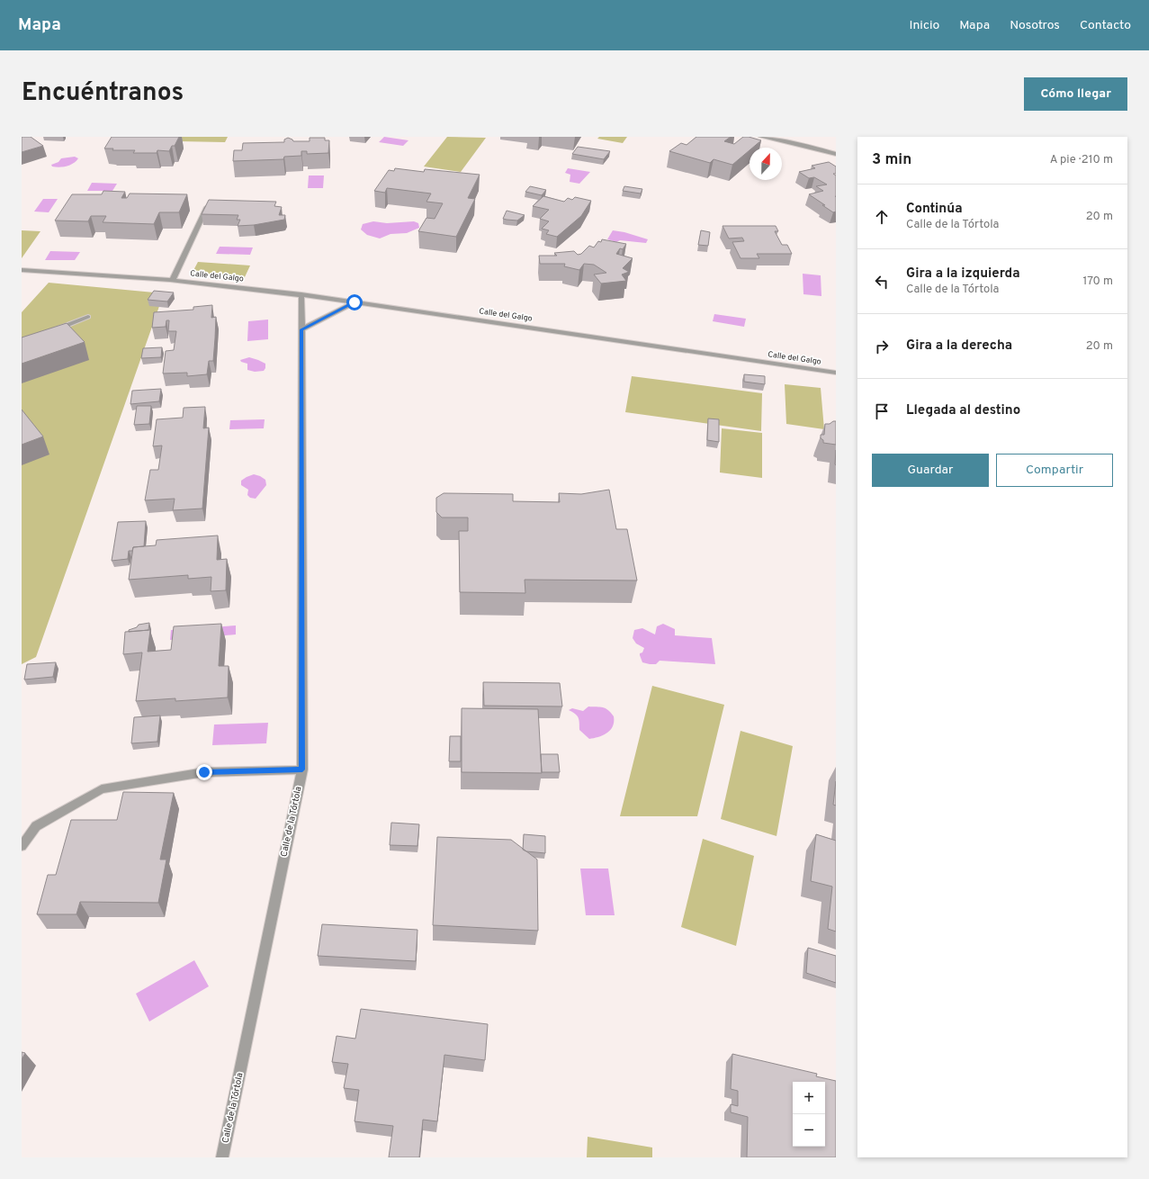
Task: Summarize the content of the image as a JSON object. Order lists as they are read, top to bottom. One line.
{"streets":{"street":["Calle del Galgo","Calle de la Tórtola"]},"crossings":[["Calle del Galgo","Calle de la Tórtola"]],"north":"top","page":{"header":"Mapa","nav":["Inicio","Mapa","Nosotros","Contacto"],"title":"Encuéntranos","buttons":["Cómo llegar",["Guardar","Compartir"]],"heading":["3 min","A pie · 210 m"],"list":[["Continúa","Calle de la Tórtola","20 m"],["Gira a la izquierda","Calle de la Tórtola","170 m"],["Gira a la derecha","20 m"],"Llegada al destino"],"map_buttons":["+","−"]}}
